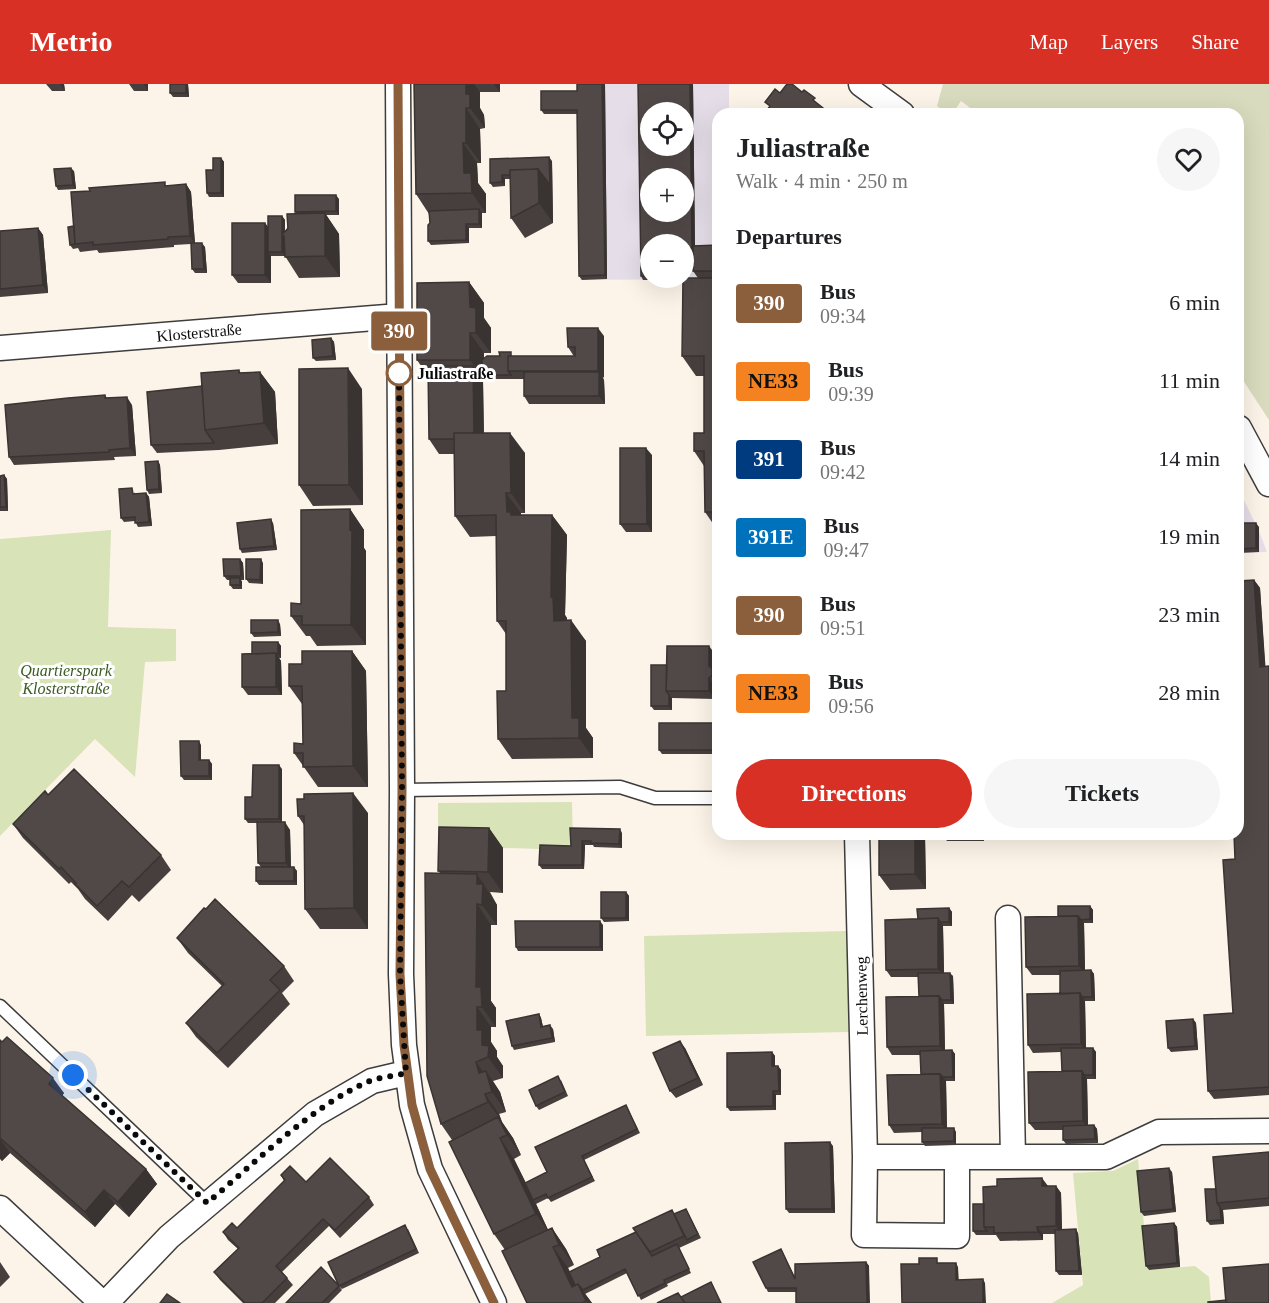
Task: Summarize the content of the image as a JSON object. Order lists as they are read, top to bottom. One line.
{"streets":{"street":["Klosterstraße","Lerchenweg"]},"parks":["Quartierspark Klosterstraße"],"places":["Juliastraße"],"lines":["bus line 390"],"page":{"header":"Metrio","nav":["Map","Layers","Share"],"on_map":"390","map_buttons":["+","−"],"heading":[["Juliastraße","Walk · 4 min · 250 m"],"Departures"],"list":[{"mark":"390","name":"Bus","note":"09:34","value":"6 min"},{"mark":"NE33","name":"Bus","note":"09:39","value":"11 min"},{"mark":"391","name":"Bus","note":"09:42","value":"14 min"},{"mark":"391E","name":"Bus","note":"09:47","value":"19 min"},{"mark":"390","name":"Bus","note":"09:51","value":"23 min"},{"mark":"NE33","name":"Bus","note":"09:56","value":"28 min"}],"buttons":["Directions","Tickets"]}}
